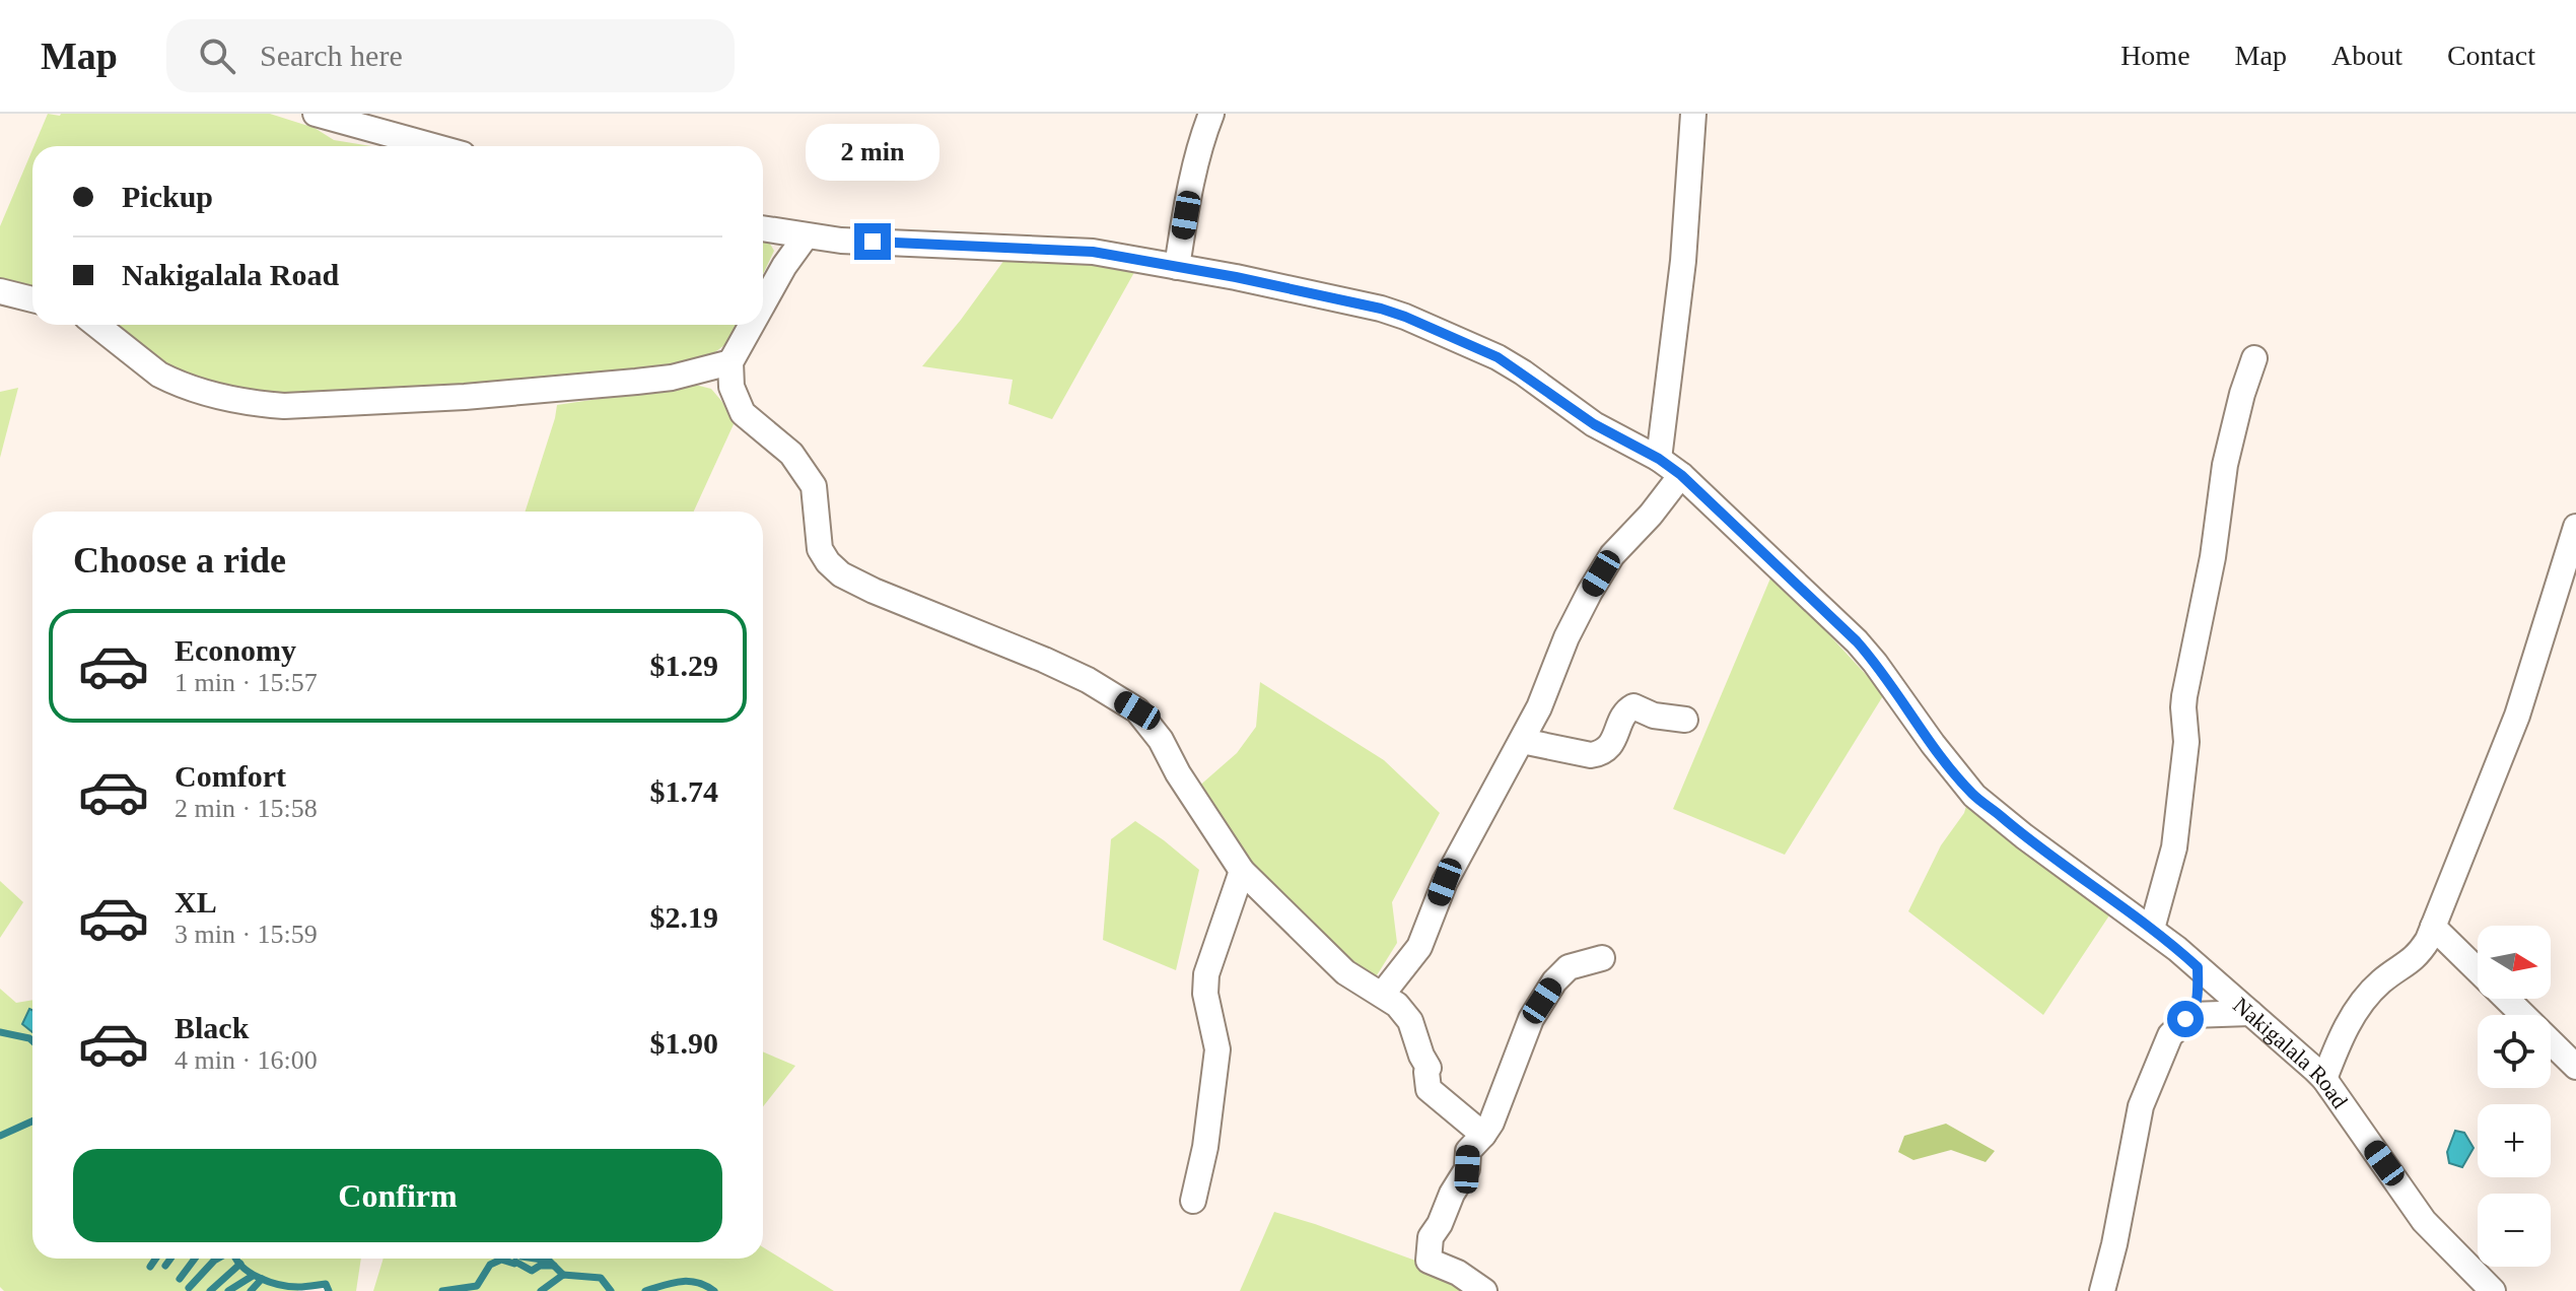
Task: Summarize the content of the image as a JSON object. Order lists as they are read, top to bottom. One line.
{"streets":{"street":["Nakigalala Road"]},"north":"right","page":{"header":"Map","search":"Search here","nav":["Home","Map","About","Contact"],"bubble":"2 min","banner":["Pickup","Nakigalala Road"],"heading":"Choose a ride","list":[{"name":"Economy","note":"1 min · 15:57","value":"$1.29"},{"name":"Comfort","note":"2 min · 15:58","value":"$1.74"},{"name":"XL","note":"3 min · 15:59","value":"$2.19"},{"name":"Black","note":"4 min · 16:00","value":"$1.90"}],"map_buttons":["+","−"],"buttons":"Confirm"}}
